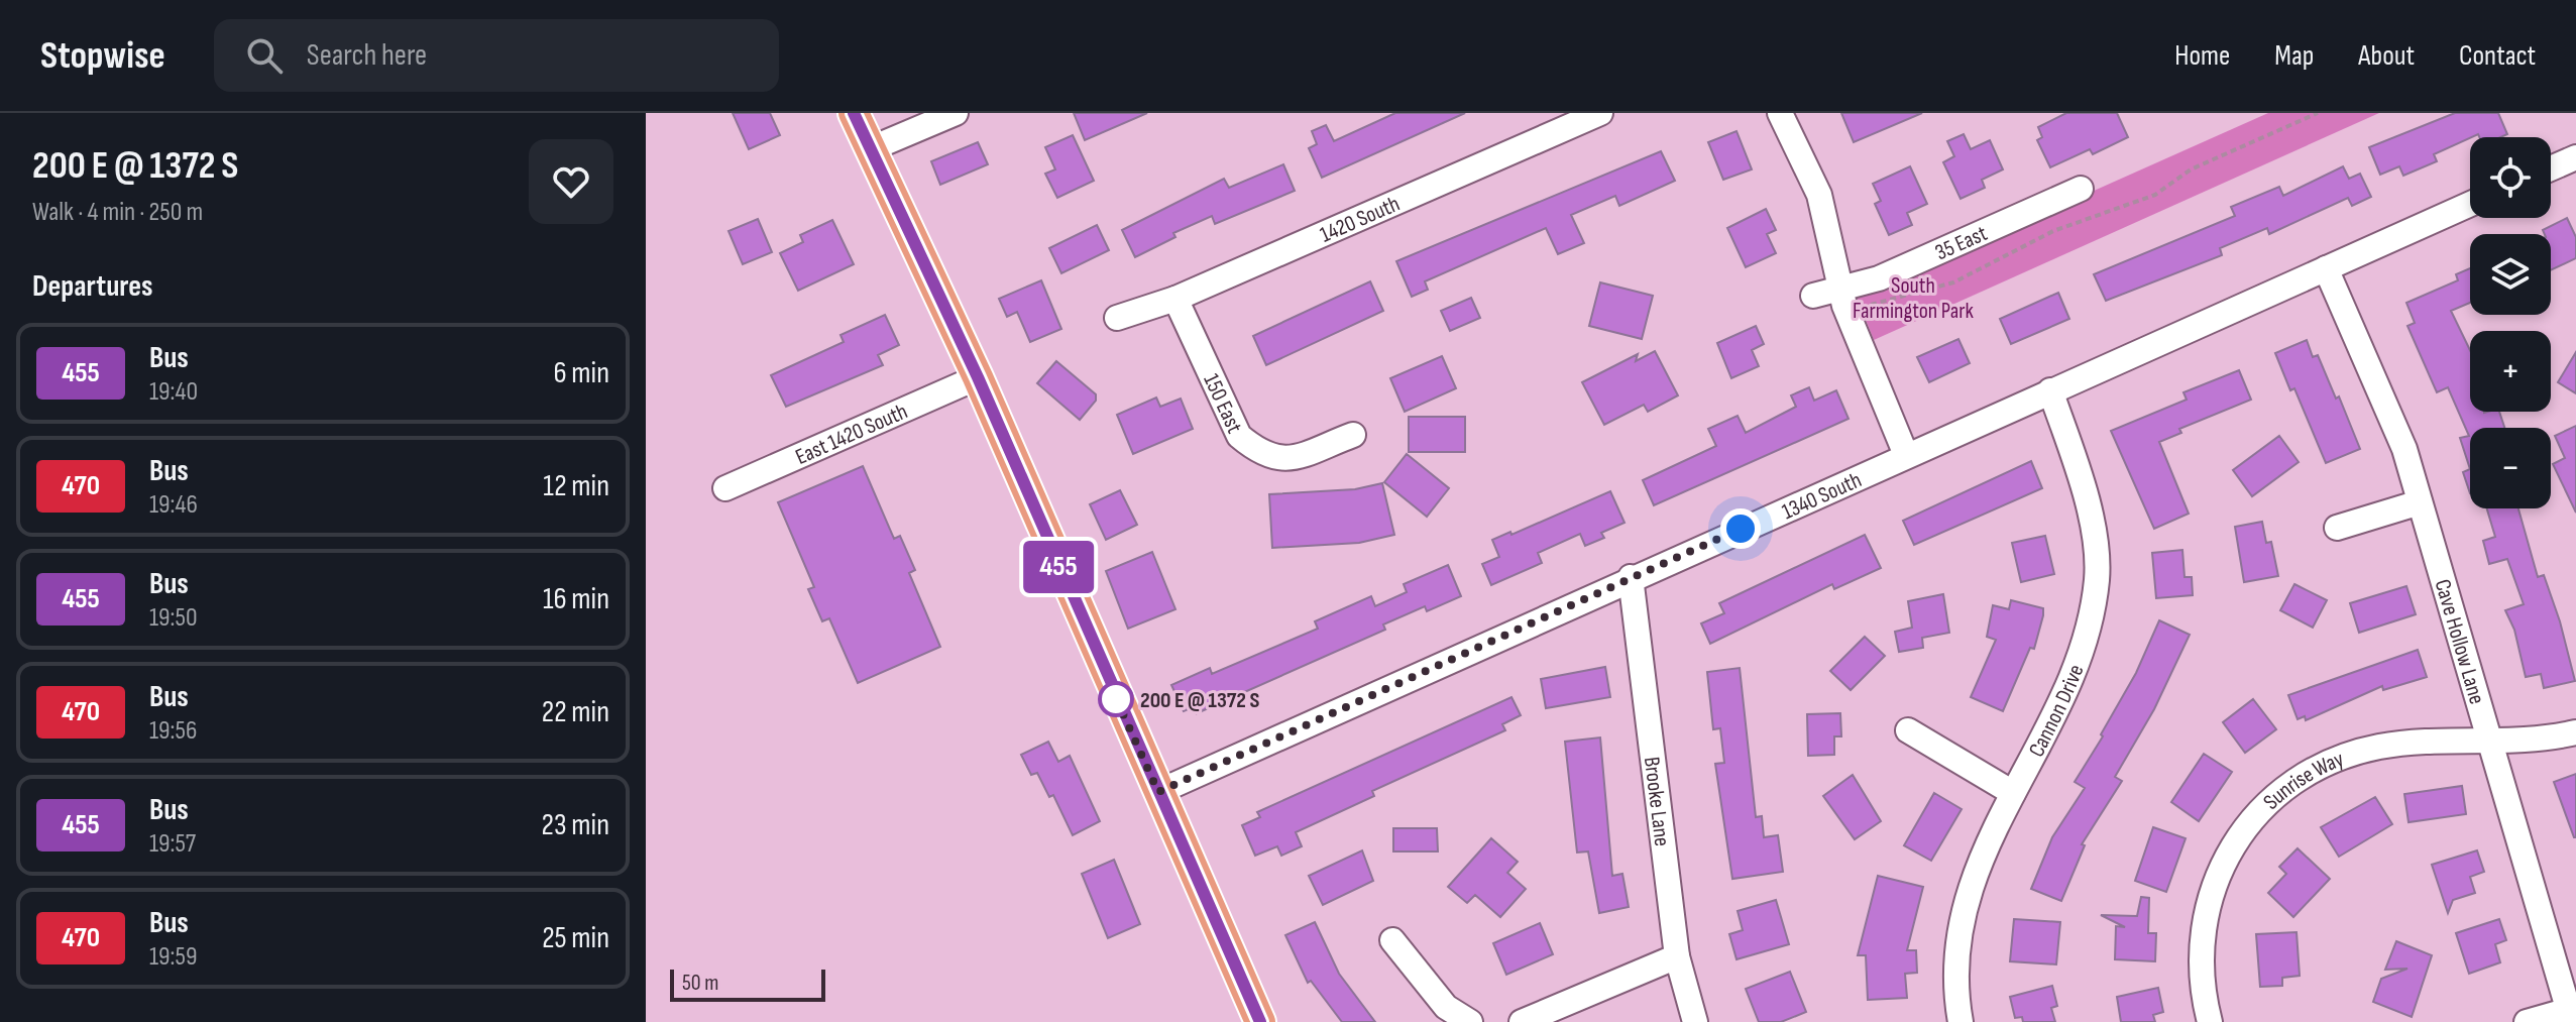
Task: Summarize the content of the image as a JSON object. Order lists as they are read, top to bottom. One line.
{"streets":{"street":["1420 South","35 East","150 East","East 1420 South","1340 South","Cave Hollow Lane","Cannon Drive","Sunrise Way","Brooke Lane"]},"crossings":[["1420 South","150 East"],["1340 South","Cave Hollow Lane"],["1340 South","Cannon Drive"],["1340 South","Brooke Lane"],["Cave Hollow Lane","Sunrise Way"]],"parks":["South Farmington Park"],"places":["200 E @ 1372 S"],"lines":["bus line 455"],"scale_bar":"50 m","page":{"header":"Stopwise","search":"Search here","nav":["Home","Map","About","Contact"],"heading":[["200 E @ 1372 S","Walk · 4 min · 250 m"],"Departures"],"on_map":"455","map_buttons":["+","−"],"list":[{"mark":"455","name":"Bus","note":"19:40","value":"6 min"},{"mark":"470","name":"Bus","note":"19:46","value":"12 min"},{"mark":"455","name":"Bus","note":"19:50","value":"16 min"},{"mark":"470","name":"Bus","note":"19:56","value":"22 min"},{"mark":"455","name":"Bus","note":"19:57","value":"23 min"},{"mark":"470","name":"Bus","note":"19:59","value":"25 min"}],"scale":"50 m"}}
